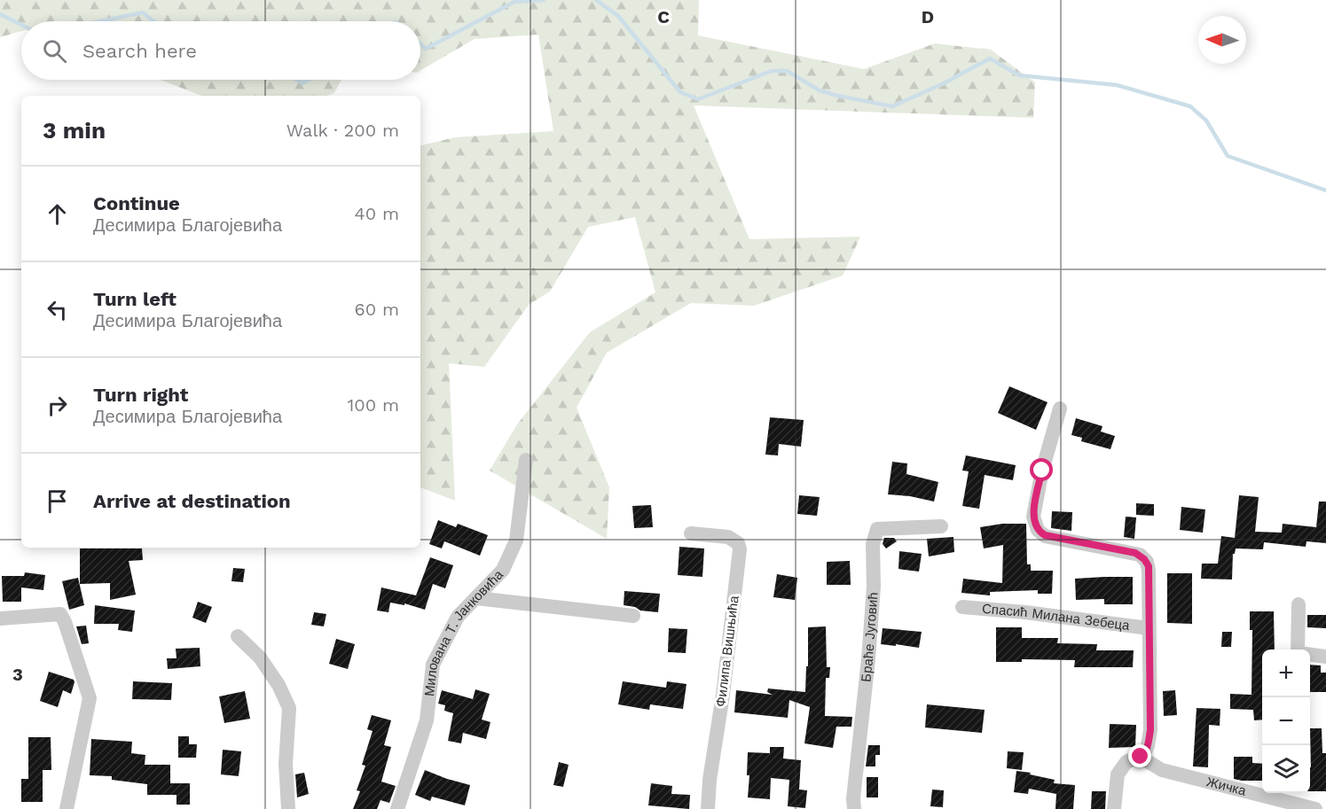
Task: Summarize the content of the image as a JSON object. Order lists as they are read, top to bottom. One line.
{"streets":{"street":["Спасић Милана Зебеца","Милована Т. Јанковића","Браће Југовић","Филипа Вишњића","Жичка"]},"north":"left","page":{"search":"Search here","heading":["3 min","Walk · 200 m"],"list":[["Continue","Десимира Благојевића","40 m"],["Turn left","Десимира Благојевића","60 m"],["Turn right","Десимира Благојевића","100 m"],"Arrive at destination"],"map_buttons":["+","−"]},"grid":{"columns":["C","D"],"rows":["3"]}}
